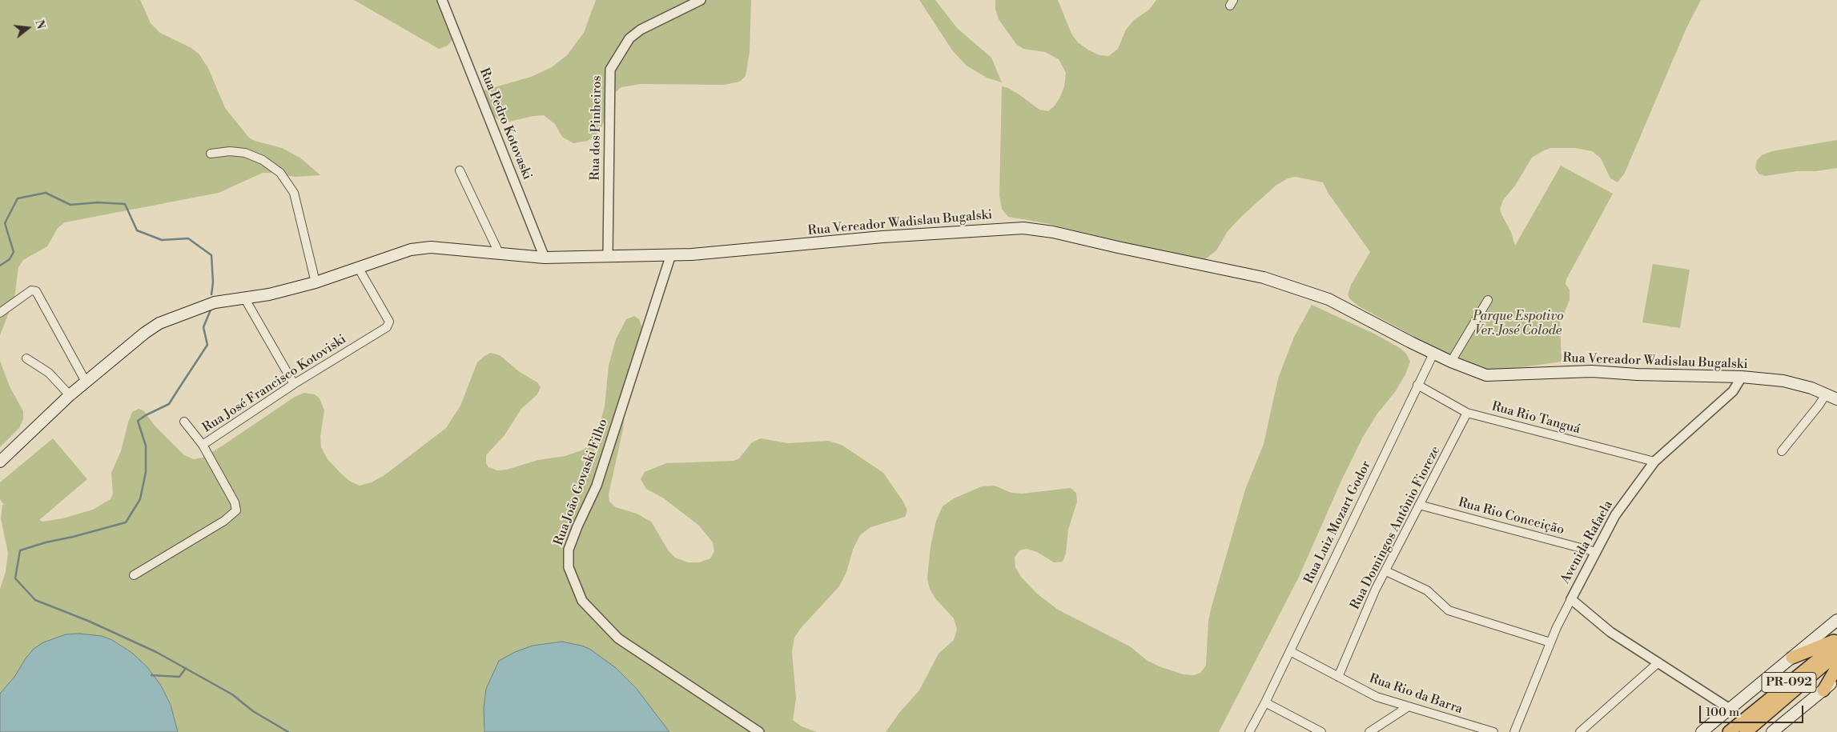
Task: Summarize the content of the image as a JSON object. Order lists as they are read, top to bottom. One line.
{"streets":{"main road":["Rua Vereador Wadislau Bugalski","PR-092"],"street":["Rua Pedro Kotovaski","Rua dos Pinheiros","Rua José Francisco Kotoviski","Rua Rio Tanguá","Rua João Govaski Filho","Rua Rio Conceição","Rua Luiz Mozart Godor","Rua Domingos Antônio Fioreze","Avenida Rafaela","Rua Rio da Barra"]},"crossings":[["Rua Pedro Kotovaski","Rua Vereador Wadislau Bugalski"],["Rua dos Pinheiros","Rua Vereador Wadislau Bugalski"],["Rua Vereador Wadislau Bugalski","Rua José Francisco Kotoviski"],["Rua Vereador Wadislau Bugalski","Rua João Govaski Filho"],["Rua Vereador Wadislau Bugalski","Rua Luiz Mozart Godor"],["Rua Vereador Wadislau Bugalski","Avenida Rafaela"],["Rua Rio Tanguá","Rua Luiz Mozart Godor"],["Rua Rio Tanguá","Rua Domingos Antônio Fioreze"],["Rua Rio Tanguá","Avenida Rafaela"],["Rua Rio Conceição","Rua Domingos Antônio Fioreze"],["Rua Rio Conceição","Avenida Rafaela"],["Rua Luiz Mozart Godor","Rua Rio da Barra"],["Rua Domingos Antônio Fioreze","Rua Rio da Barra"]],"parks":["Parque Espotivo Ver. José Colode"],"scale_bar":"100 m","north":"right"}
